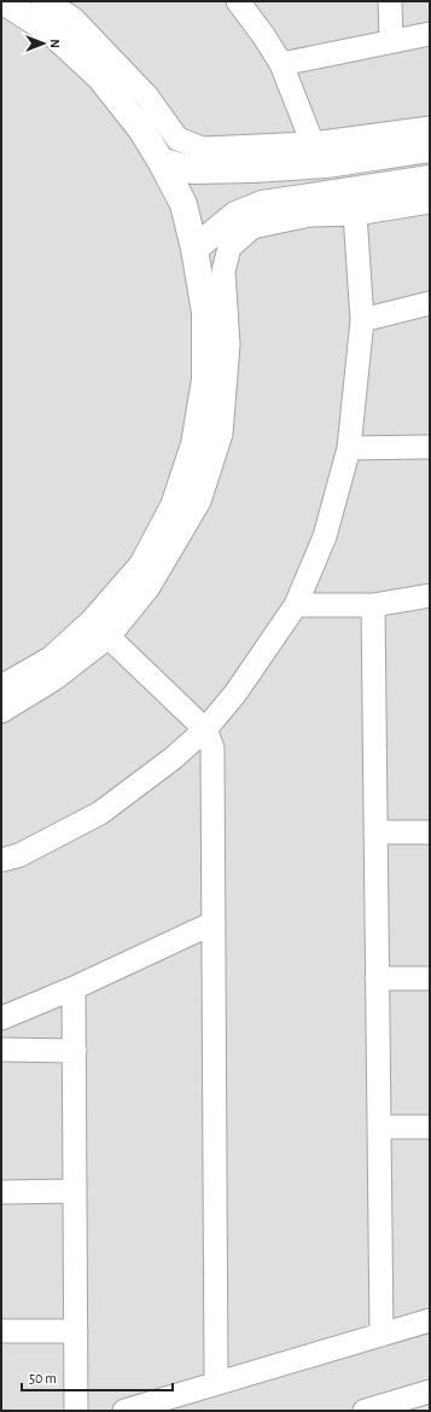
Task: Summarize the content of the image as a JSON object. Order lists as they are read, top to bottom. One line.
{"scale_bar":"50 m","north":"right"}
